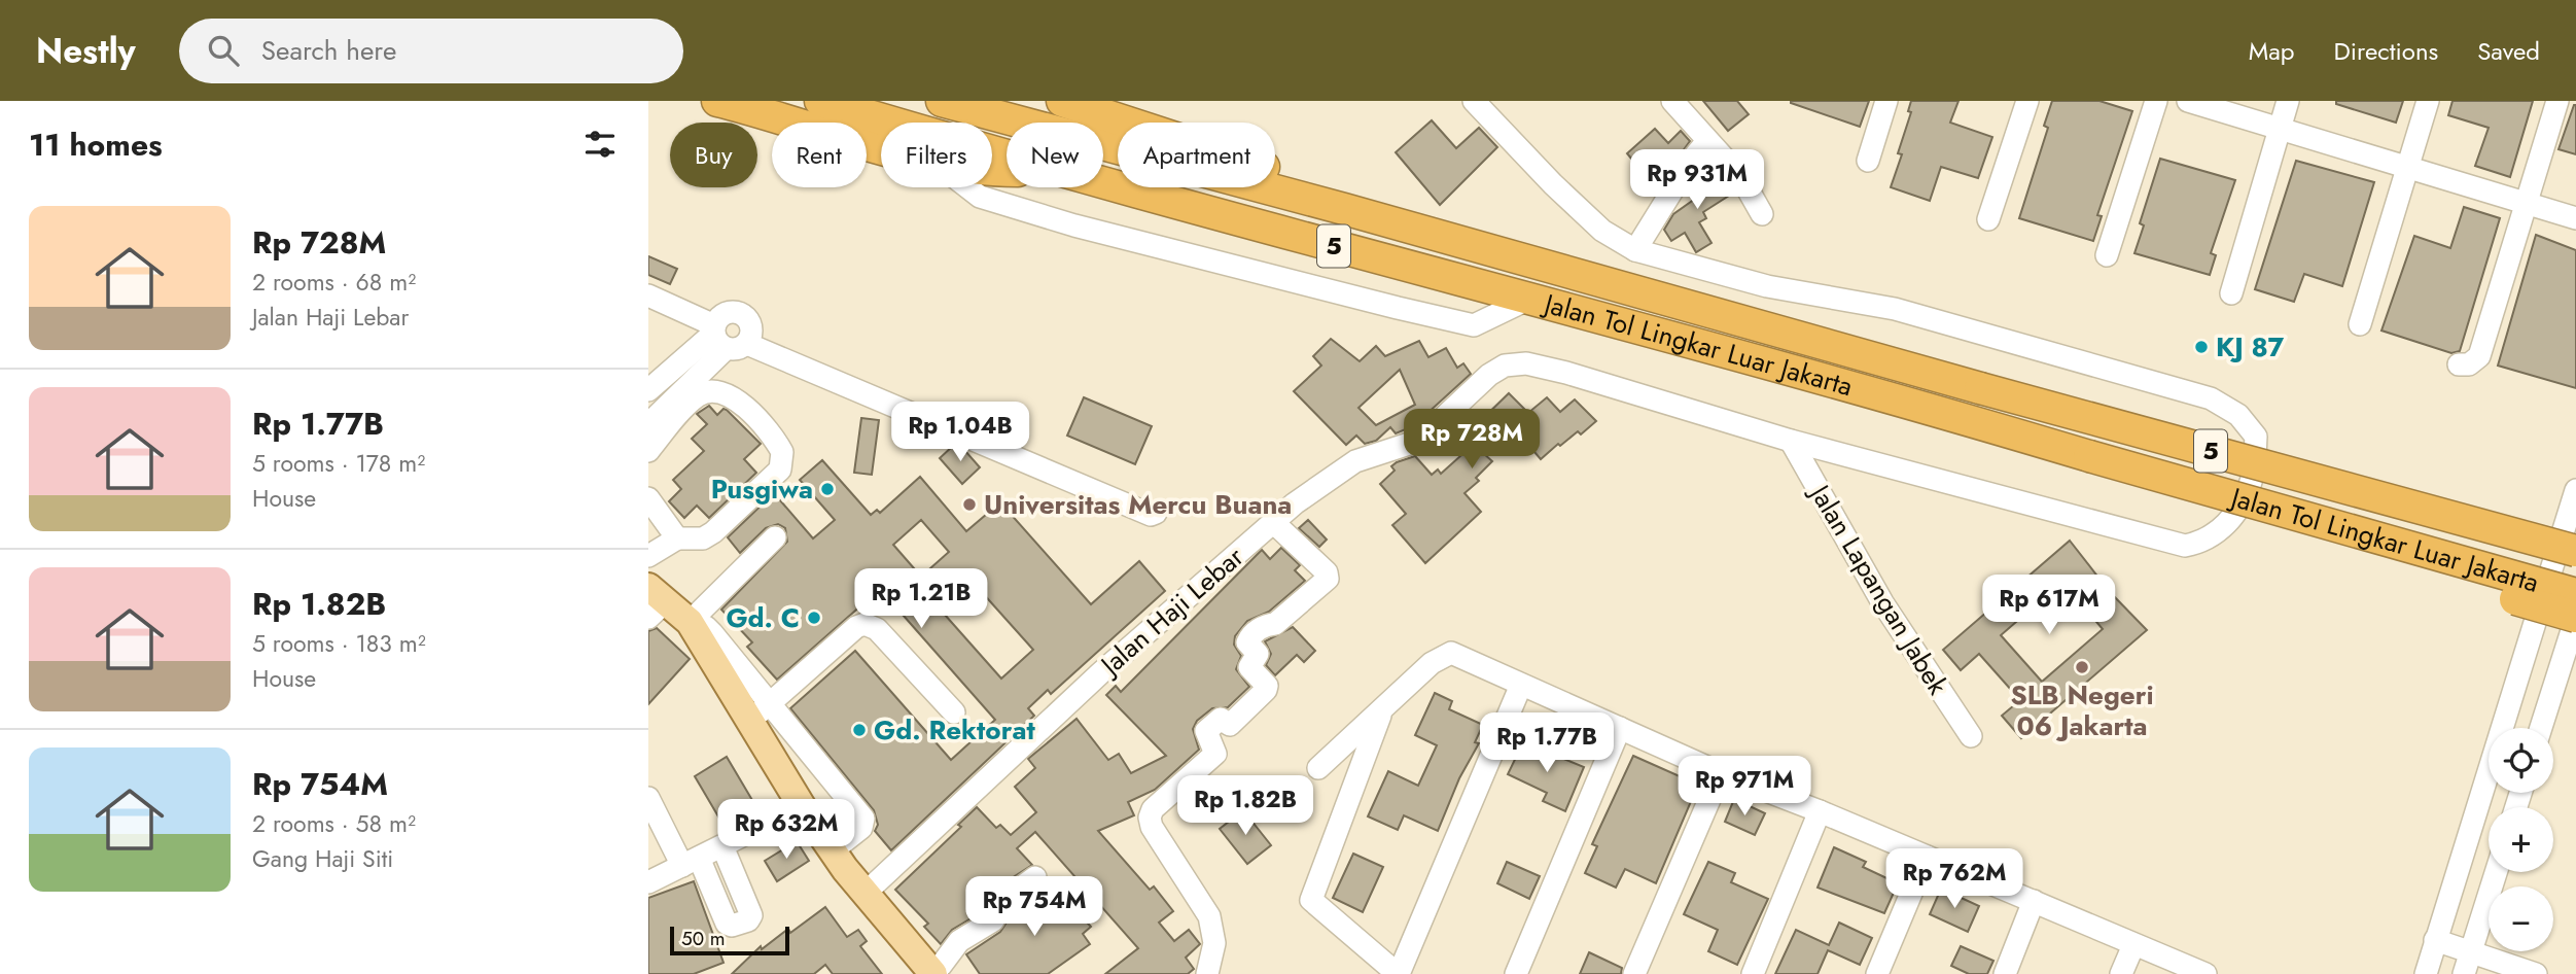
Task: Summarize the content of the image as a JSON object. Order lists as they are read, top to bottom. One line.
{"streets":{"highway":["5","Jalan Tol Lingkar Luar Jakarta"],"street":["Jalan Lapangan Jabek","Jalan Haji Lebar"]},"crossings":[["Jalan Lapangan Jabek","Jalan Haji Lebar"]],"places":["KJ 87","Pusgiwa","Universitas Mercu Buana","Gd. C","SLB Negeri 06 Jakarta","Gd. Rektorat"],"scale_bar":"50 m","page":{"header":"Nestly","search":"Search here","nav":["Map","Directions","Saved"],"heading":"11 homes","chip":["Buy","Rent","Filters","New","Apartment"],"price":["Rp 931M","Rp 1.04B","Rp 728M","Rp 1.21B","Rp 617M","Rp 1.77B","Rp 971M","Rp 1.82B","Rp 632M","Rp 762M","Rp 754M"],"list":[{"name":"Rp 728M","note":"2 rooms · 68 m² · Jalan Haji Lebar"},{"name":"Rp 1.77B","note":"5 rooms · 178 m² · House"},{"name":"Rp 1.82B","note":"5 rooms · 183 m² · House"},{"name":"Rp 754M","note":"2 rooms · 58 m² · Gang Haji Siti"}],"map_buttons":["+","−"],"scale":"50 m"}}
